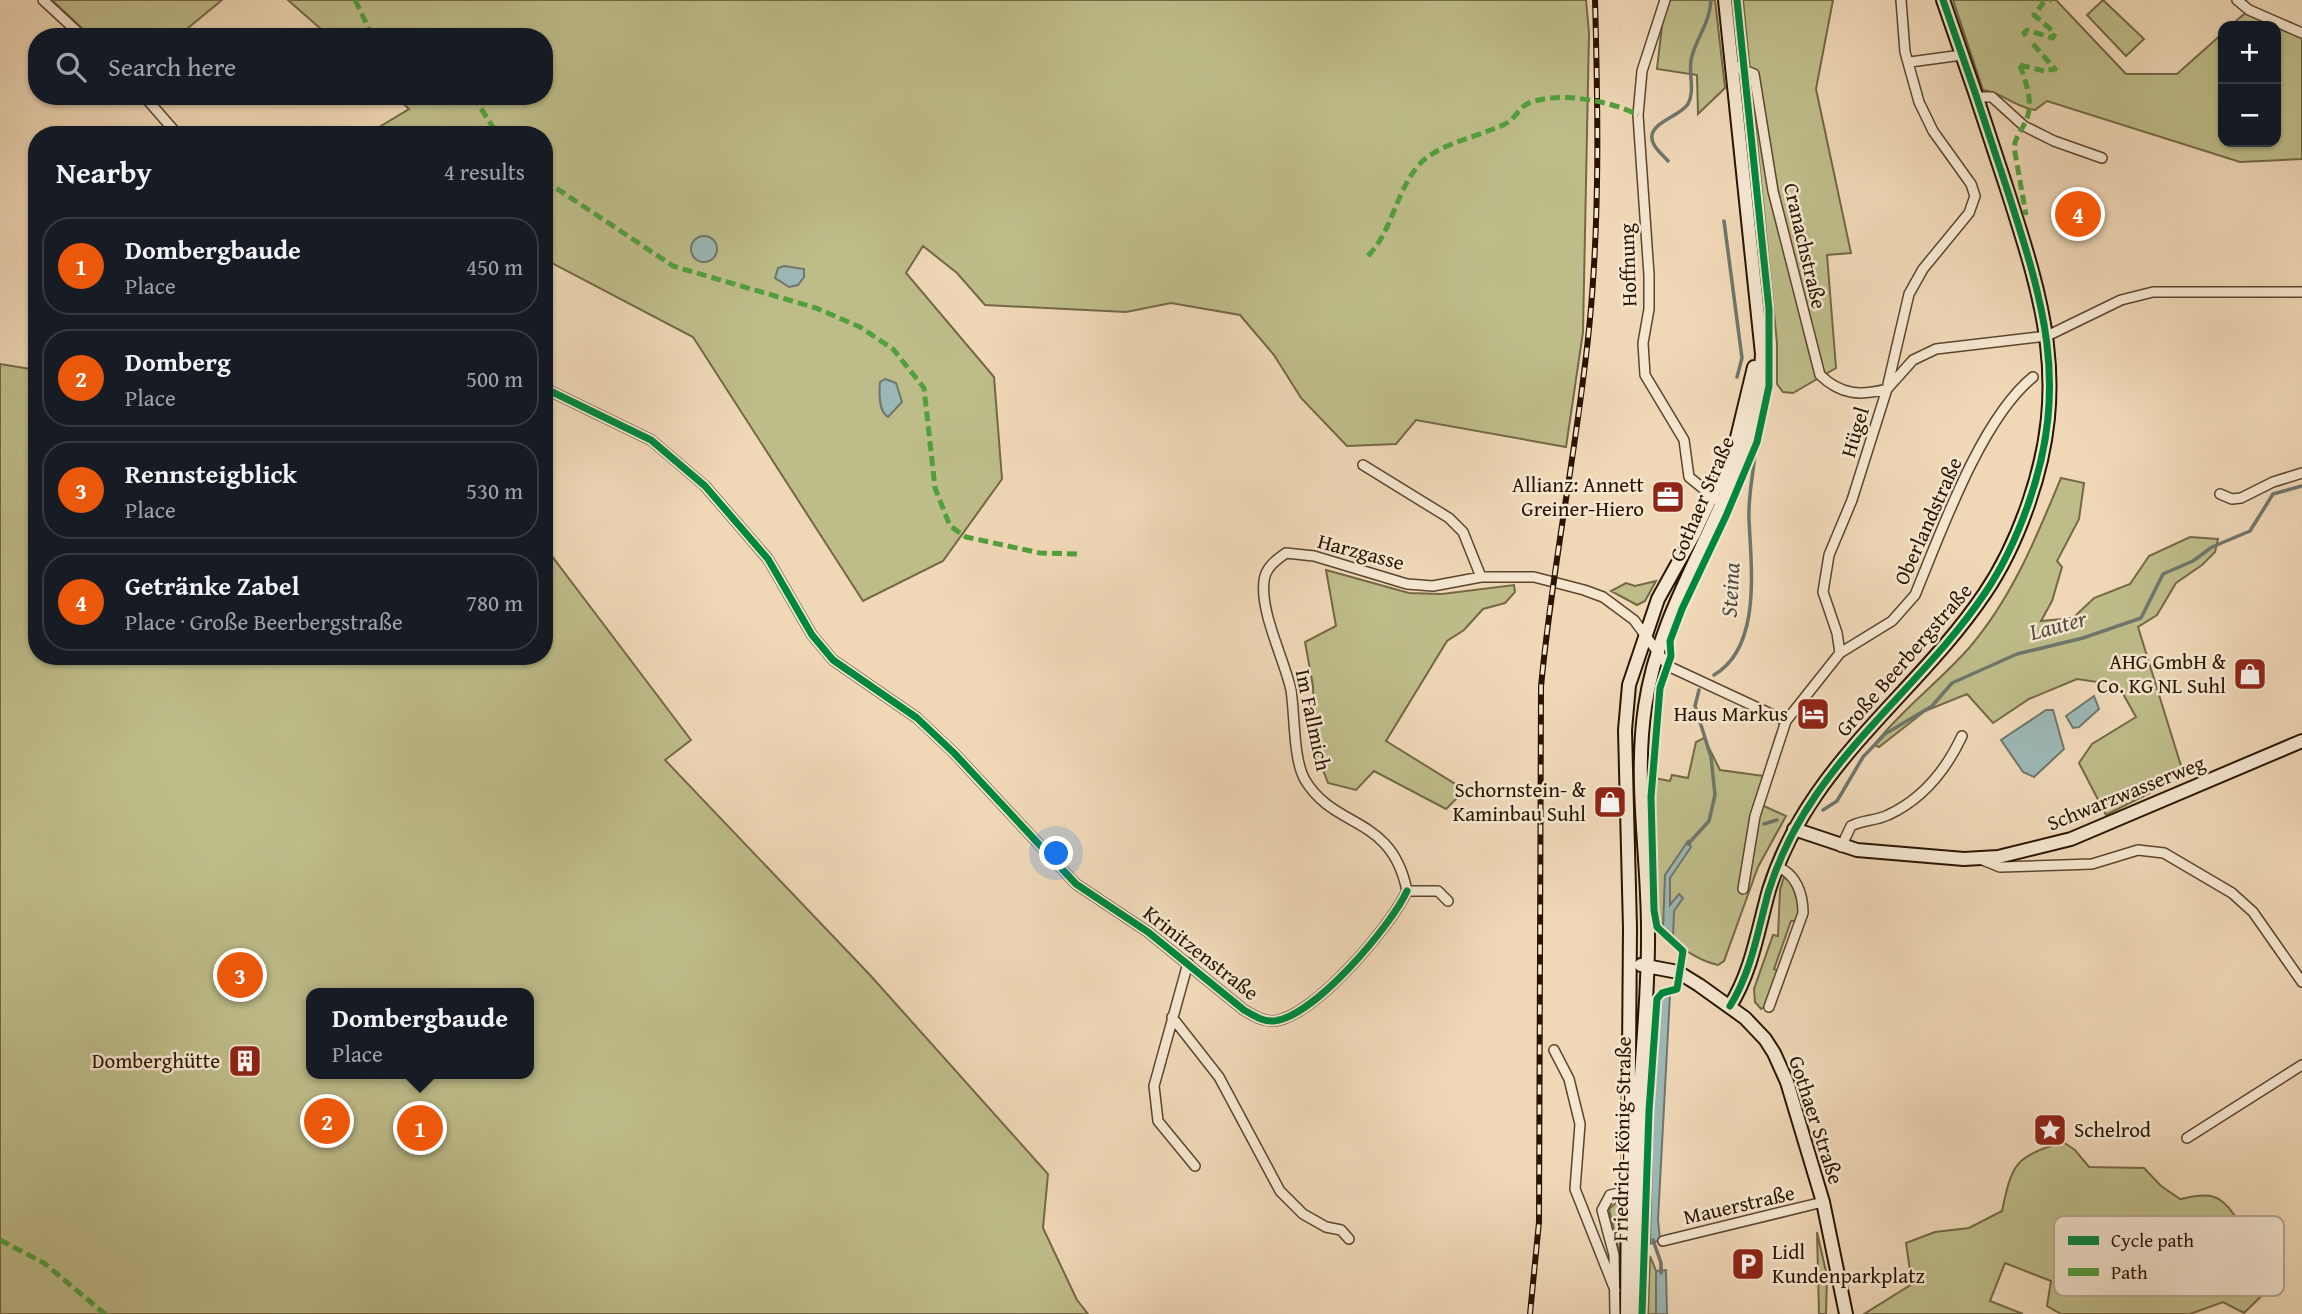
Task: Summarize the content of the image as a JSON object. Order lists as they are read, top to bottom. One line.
{"streets":{"main road":["Gothaer Straße","Große Beerbergstraße","Schwarzwasserweg","Friedrich-König-Straße"],"street":["Cranachstraße","Hoffnung","Hügel","Oberlandstraße","Harzgasse","Im Fallmich","Krinitzenstraße","Mauerstraße"]},"crossings":[["Cranachstraße","Hügel"],["Cranachstraße","Gothaer Straße"],["Hoffnung","Gothaer Straße"],["Hügel","Oberlandstraße"],["Hügel","Große Beerbergstraße"],["Gothaer Straße","Harzgasse"],["Gothaer Straße","Große Beerbergstraße"],["Gothaer Straße","Friedrich-König-Straße"],["Gothaer Straße","Mauerstraße"],["Harzgasse","Im Fallmich"],["Große Beerbergstraße","Schwarzwasserweg"],["Im Fallmich","Krinitzenstraße"]],"water":["Steina","Lauter"],"places":{"office":["Allianz: Annett Greiner-Hiero"],"shop":["AHG GmbH & Co. KG NL Suhl","Schornstein- & Kaminbau Suhl"],"hotel":["Haus Markus"],"building":["Domberghütte"],"place":["Schelrod"],"parking":["Lidl Kundenparkplatz"]},"legend":["Cycle path","Path"],"page":{"map_buttons":["+","−"],"search":"Search here","heading":["Nearby","4 results"],"pins":["4","3","2","1"],"list":[{"mark":"1","name":"Dombergbaude","note":"Place","value":"450 m"},{"mark":"2","name":"Domberg","note":"Place","value":"500 m"},{"mark":"3","name":"Rennsteigblick","note":"Place","value":"530 m"},{"mark":"4","name":"Getränke Zabel","note":"Place · Große Beerbergstraße","value":"780 m"}],"popup":["Dombergbaude","Place"]}}
